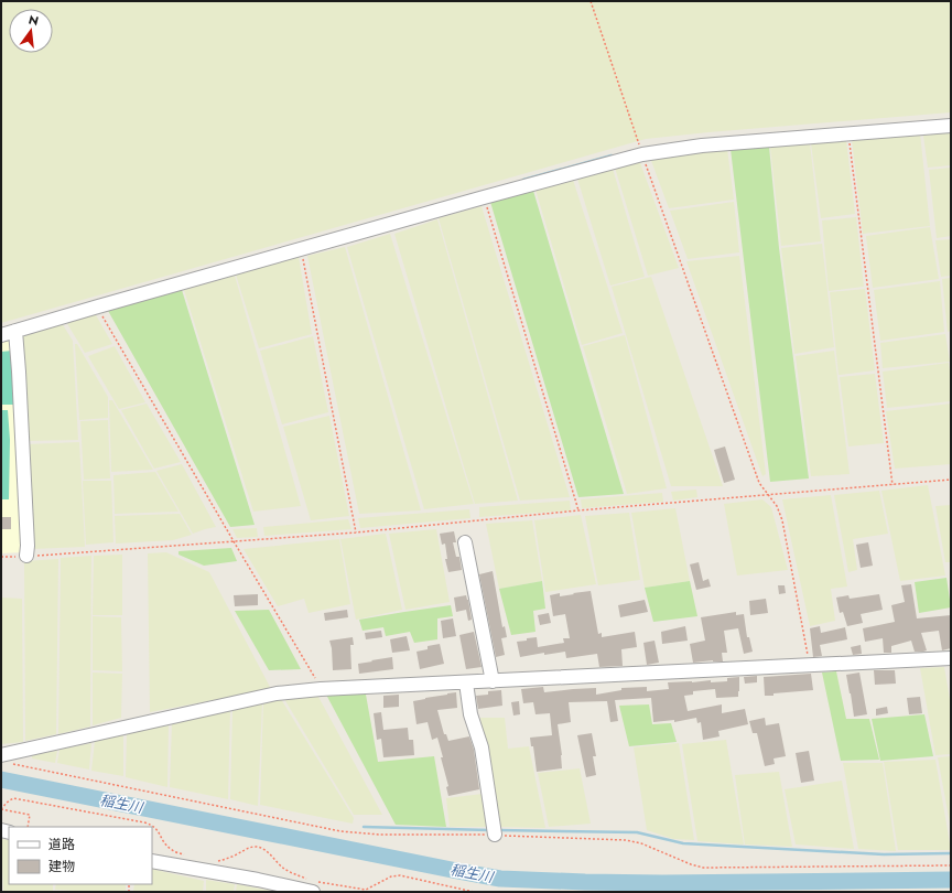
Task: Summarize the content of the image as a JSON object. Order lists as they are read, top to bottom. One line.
{"water":["稲生川"],"legend":["道路","建物"],"north":"top"}
